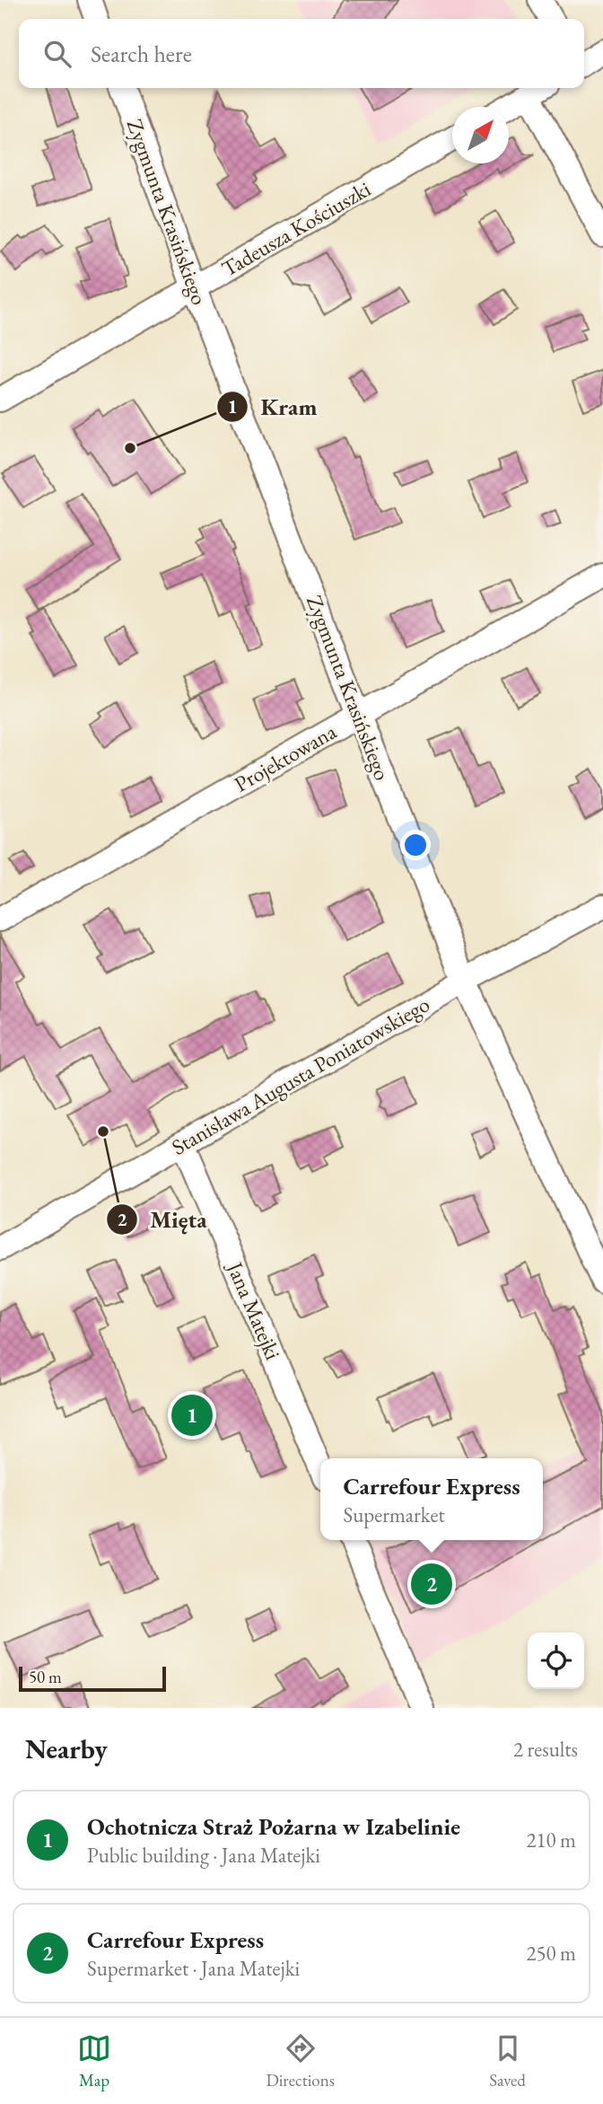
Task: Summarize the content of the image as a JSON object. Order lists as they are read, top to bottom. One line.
{"streets":{"street":["Zygmunta Krasińskiego","Tadeusza Kościuszki","Projektowana","Stanisława Augusta Poniatowskiego","Jana Matejki"]},"crossings":[["Zygmunta Krasińskiego","Tadeusza Kościuszki"],["Zygmunta Krasińskiego","Projektowana"],["Zygmunta Krasińskiego","Stanisława Augusta Poniatowskiego"],["Stanisława Augusta Poniatowskiego","Jana Matejki"]],"places":["Kram","Mięta"],"scale_bar":"50 m","north":"top right","page":{"search":"Search here","pins":["1","2"],"popup":["Carrefour Express","Supermarket"],"scale":"50 m","heading":["Nearby","2 results"],"list":[{"mark":"1","name":"Ochotnicza Straż Pożarna w Izabelinie","note":"Public building · Jana Matejki","value":"210 m"},{"mark":"2","name":"Carrefour Express","note":"Supermarket · Jana Matejki","value":"250 m"}],"nav":["Map","Directions","Saved"]}}
